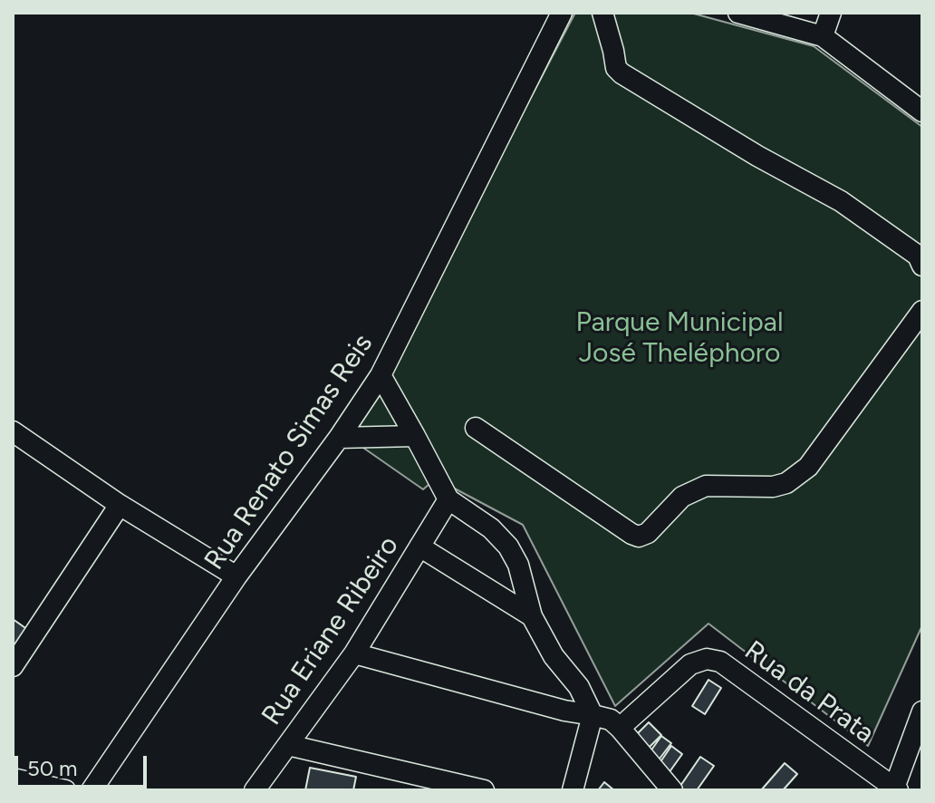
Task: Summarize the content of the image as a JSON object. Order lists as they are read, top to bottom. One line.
{"streets":{"street":["Rua Renato Simas Reis","Rua Eriane Ribeiro","Rua da Prata"]},"parks":["Parque Municipal José Theléphoro"],"scale_bar":"50 m"}
